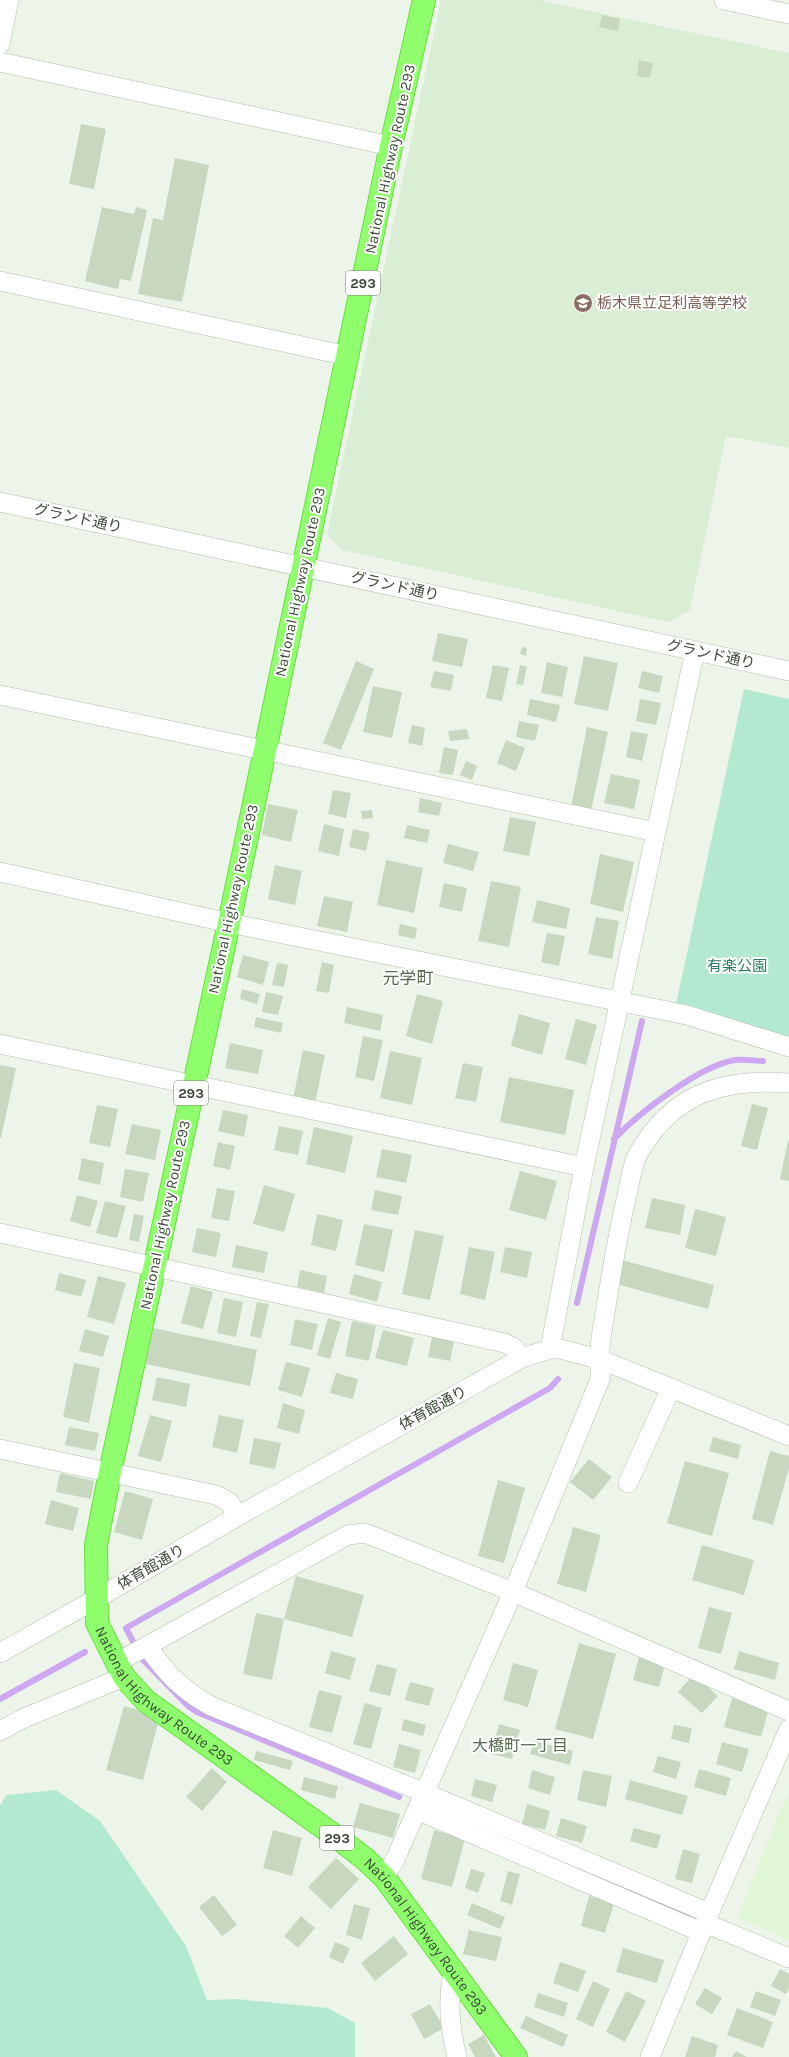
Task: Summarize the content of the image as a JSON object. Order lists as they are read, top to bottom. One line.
{"streets":{"highway":["National Highway Route 293","293"],"street":["グランド通り","体育館通り"]},"crossings":[["National Highway Route 293","グランド通り"],["National Highway Route 293","体育館通り"]],"districts":["元学町","大橋町一丁目"],"parks":["有楽公園"],"places":{"school or university":["栃木県立足利高等学校"]}}
